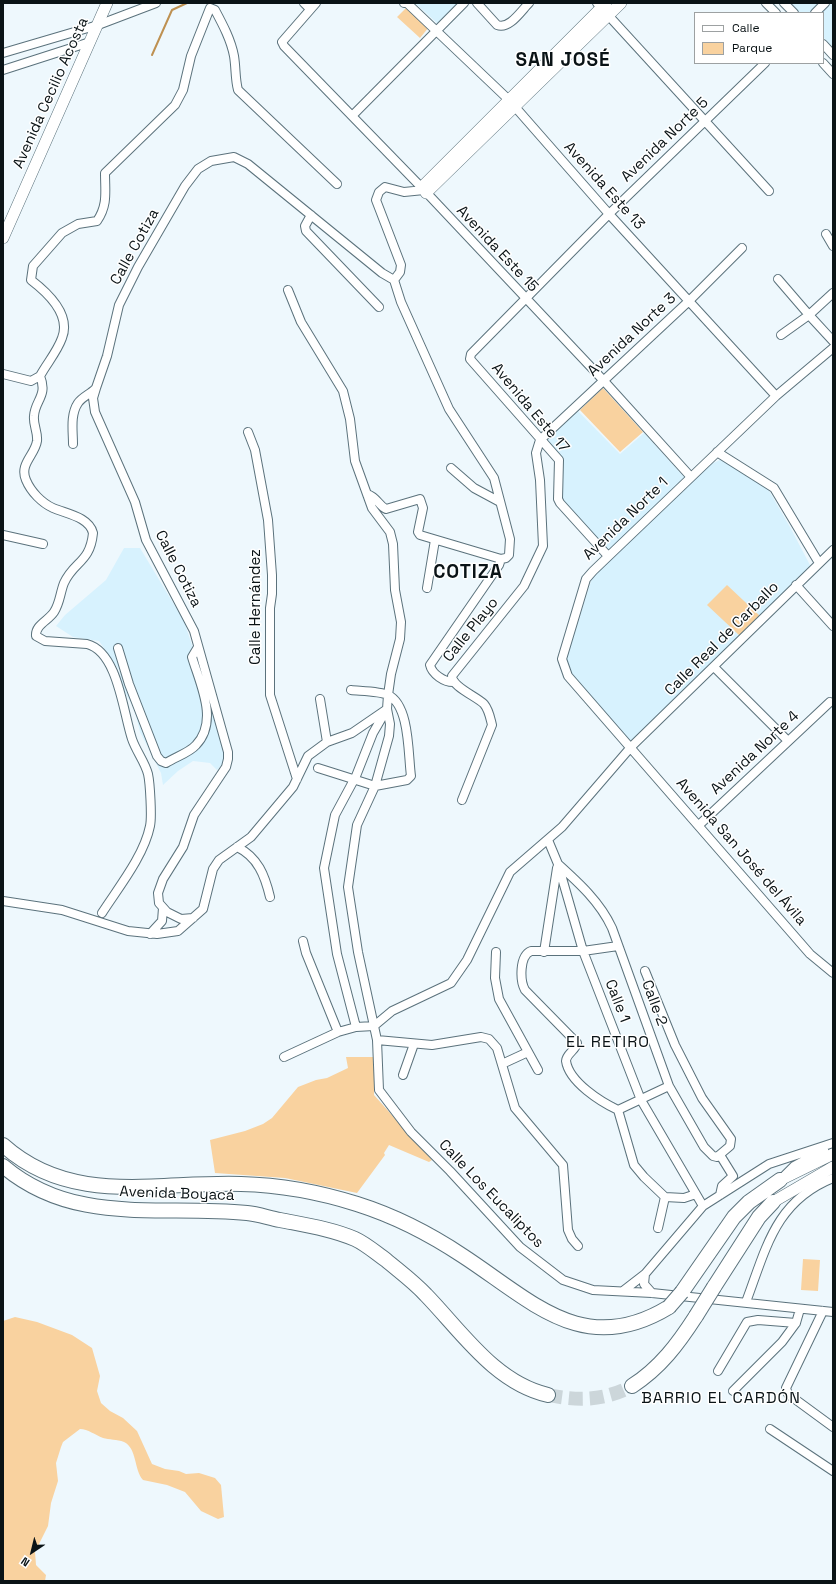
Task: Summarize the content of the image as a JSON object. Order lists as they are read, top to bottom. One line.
{"streets":{"highway":["Avenida Boyacá"],"main road":["Avenida Cecilio Acosta"],"street":["Avenida Norte 5","Avenida Este 13","Calle Cotiza","Avenida Este 15","Avenida Norte 3","Avenida Este 17","Avenida Norte 1","Calle Hernández","Calle Playo","Calle Real de Carballo","Avenida Norte 4","Avenida San José del Ávila","Calle 1","Calle 2","Calle Los Eucaliptos"]},"crossings":[["Avenida Norte 5","Avenida Este 13"],["Avenida Norte 5","Avenida Este 15"],["Avenida Norte 5","Avenida Este 17"],["Avenida Este 13","Avenida Norte 3"],["Avenida Este 13","Avenida Norte 1"],["Avenida Este 15","Avenida Norte 3"],["Avenida Este 15","Avenida Norte 1"],["Avenida Norte 3","Avenida Este 17"],["Avenida Norte 3","Calle Playo"],["Avenida Este 17","Avenida Norte 1"],["Avenida Este 17","Calle Playo"],["Avenida Norte 1","Calle Real de Carballo"],["Avenida Norte 1","Avenida San José del Ávila"],["Calle Real de Carballo","Avenida San José del Ávila"],["Calle Real de Carballo","Calle 1"],["Calle Real de Carballo","Calle Los Eucaliptos"],["Avenida Norte 4","Avenida San José del Ávila"],["Calle 1","Calle 2"]],"districts":["SAN JOSÉ","COTIZA","EL RETIRO","BARRIO EL CARDÓN"],"legend":["Calle","Parque"],"north":"bottom left"}
